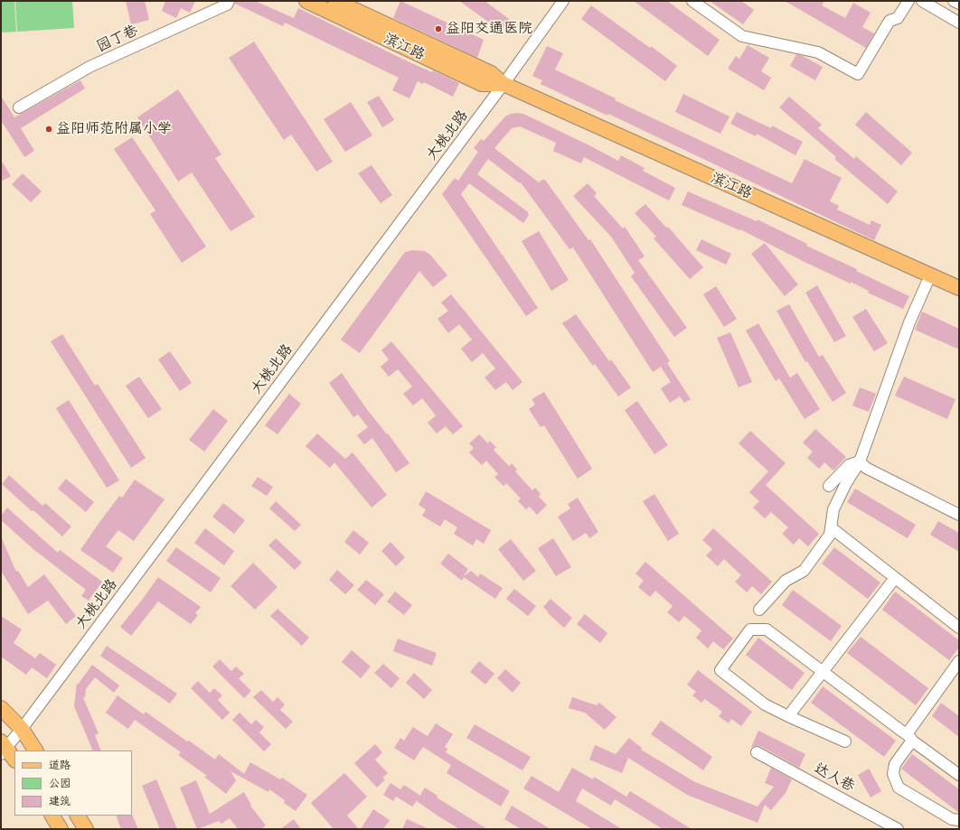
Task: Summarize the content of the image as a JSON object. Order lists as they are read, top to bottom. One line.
{"streets":{"main road":["滨江路"],"street":["园丁巷","大桃北路","达人巷"]},"crossings":[["滨江路","大桃北路"]],"places":["益阳交通医院","益阳师范附属小学"],"legend":["道路","公园","建筑"]}
